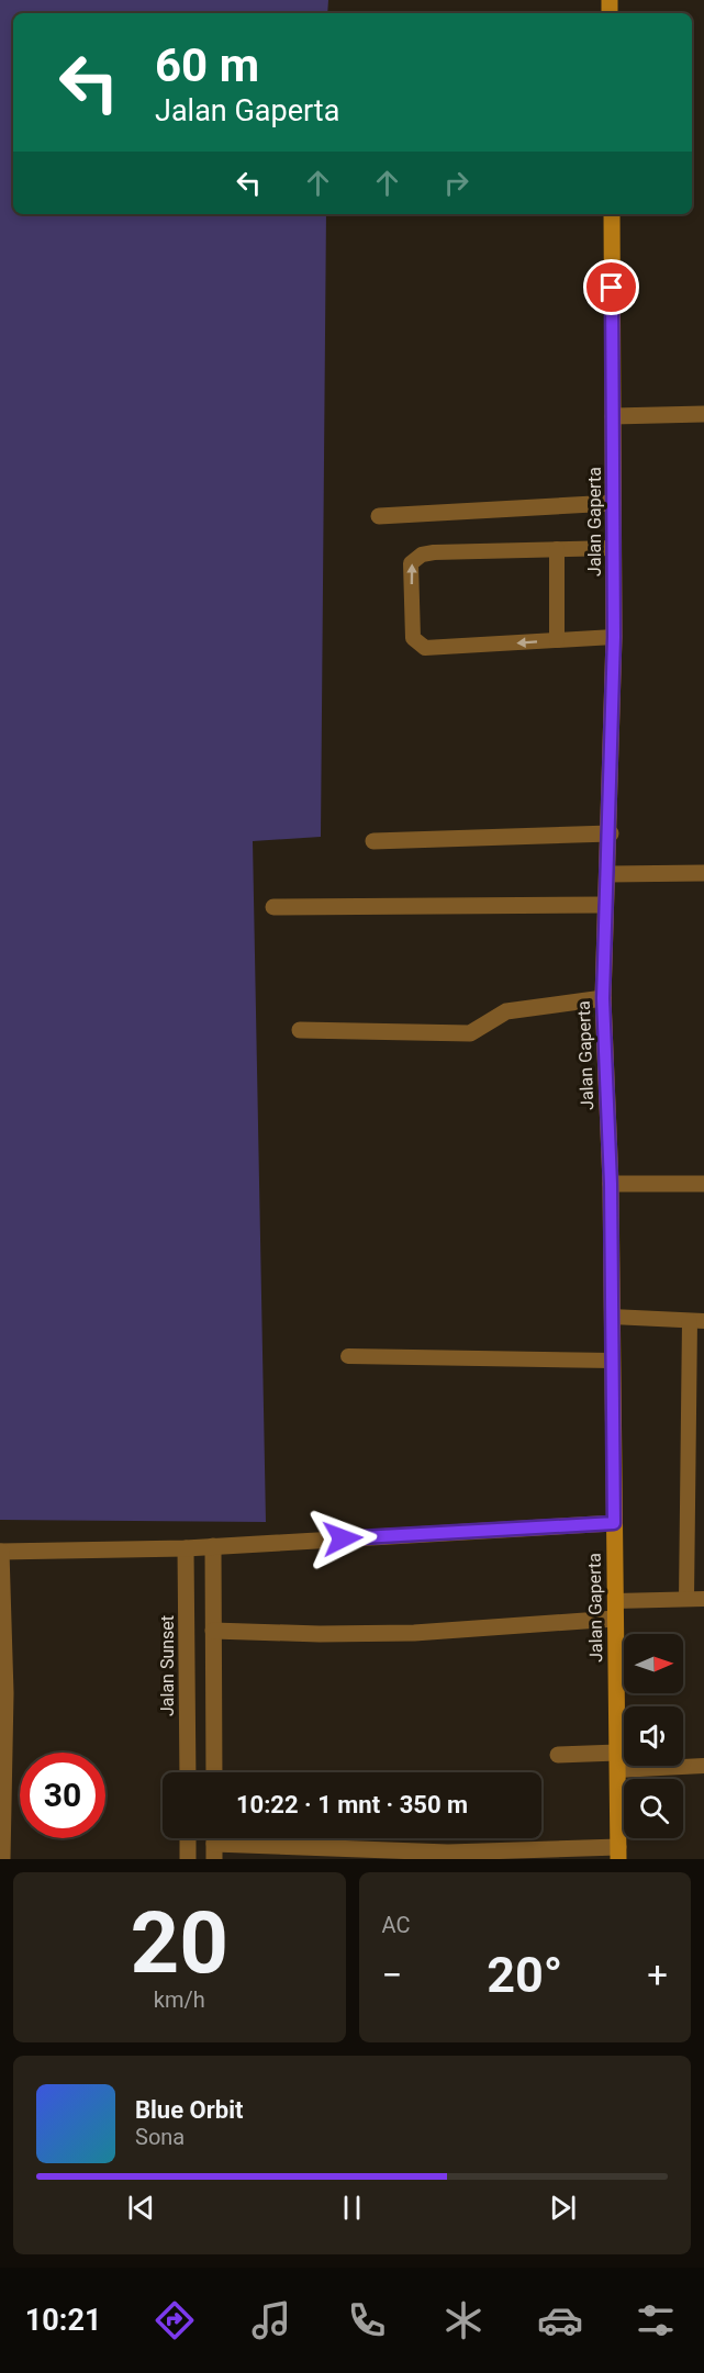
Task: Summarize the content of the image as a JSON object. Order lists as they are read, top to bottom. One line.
{"streets":{"street":["Jalan Gaperta","Jalan Sunset"]},"north":"right","page":{"turn":["60 m","Jalan Gaperta"],"limit":"30","trip":"10:22 · 1 mnt · 350 m","tile":[["20","km/h"],"AC"],"heat":["−","20°","+"],"song":["Blue Orbit","Sona"],"tabs":"10:21"}}
